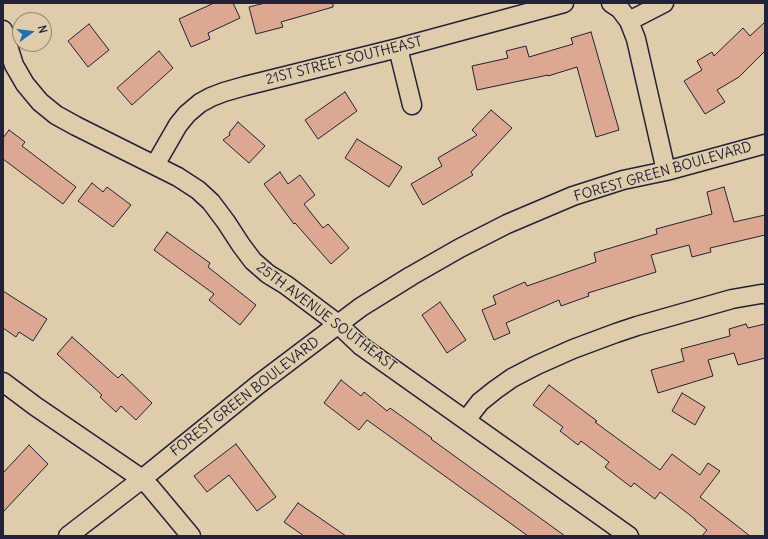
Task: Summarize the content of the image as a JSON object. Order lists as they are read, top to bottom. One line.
{"streets":{"street":["21ST STREET SOUTHEAST","FOREST GREEN BOULEVARD","25TH AVENUE SOUTHEAST"]},"crossings":[["21ST STREET SOUTHEAST","25TH AVENUE SOUTHEAST"],["FOREST GREEN BOULEVARD","25TH AVENUE SOUTHEAST"]],"north":"right"}
